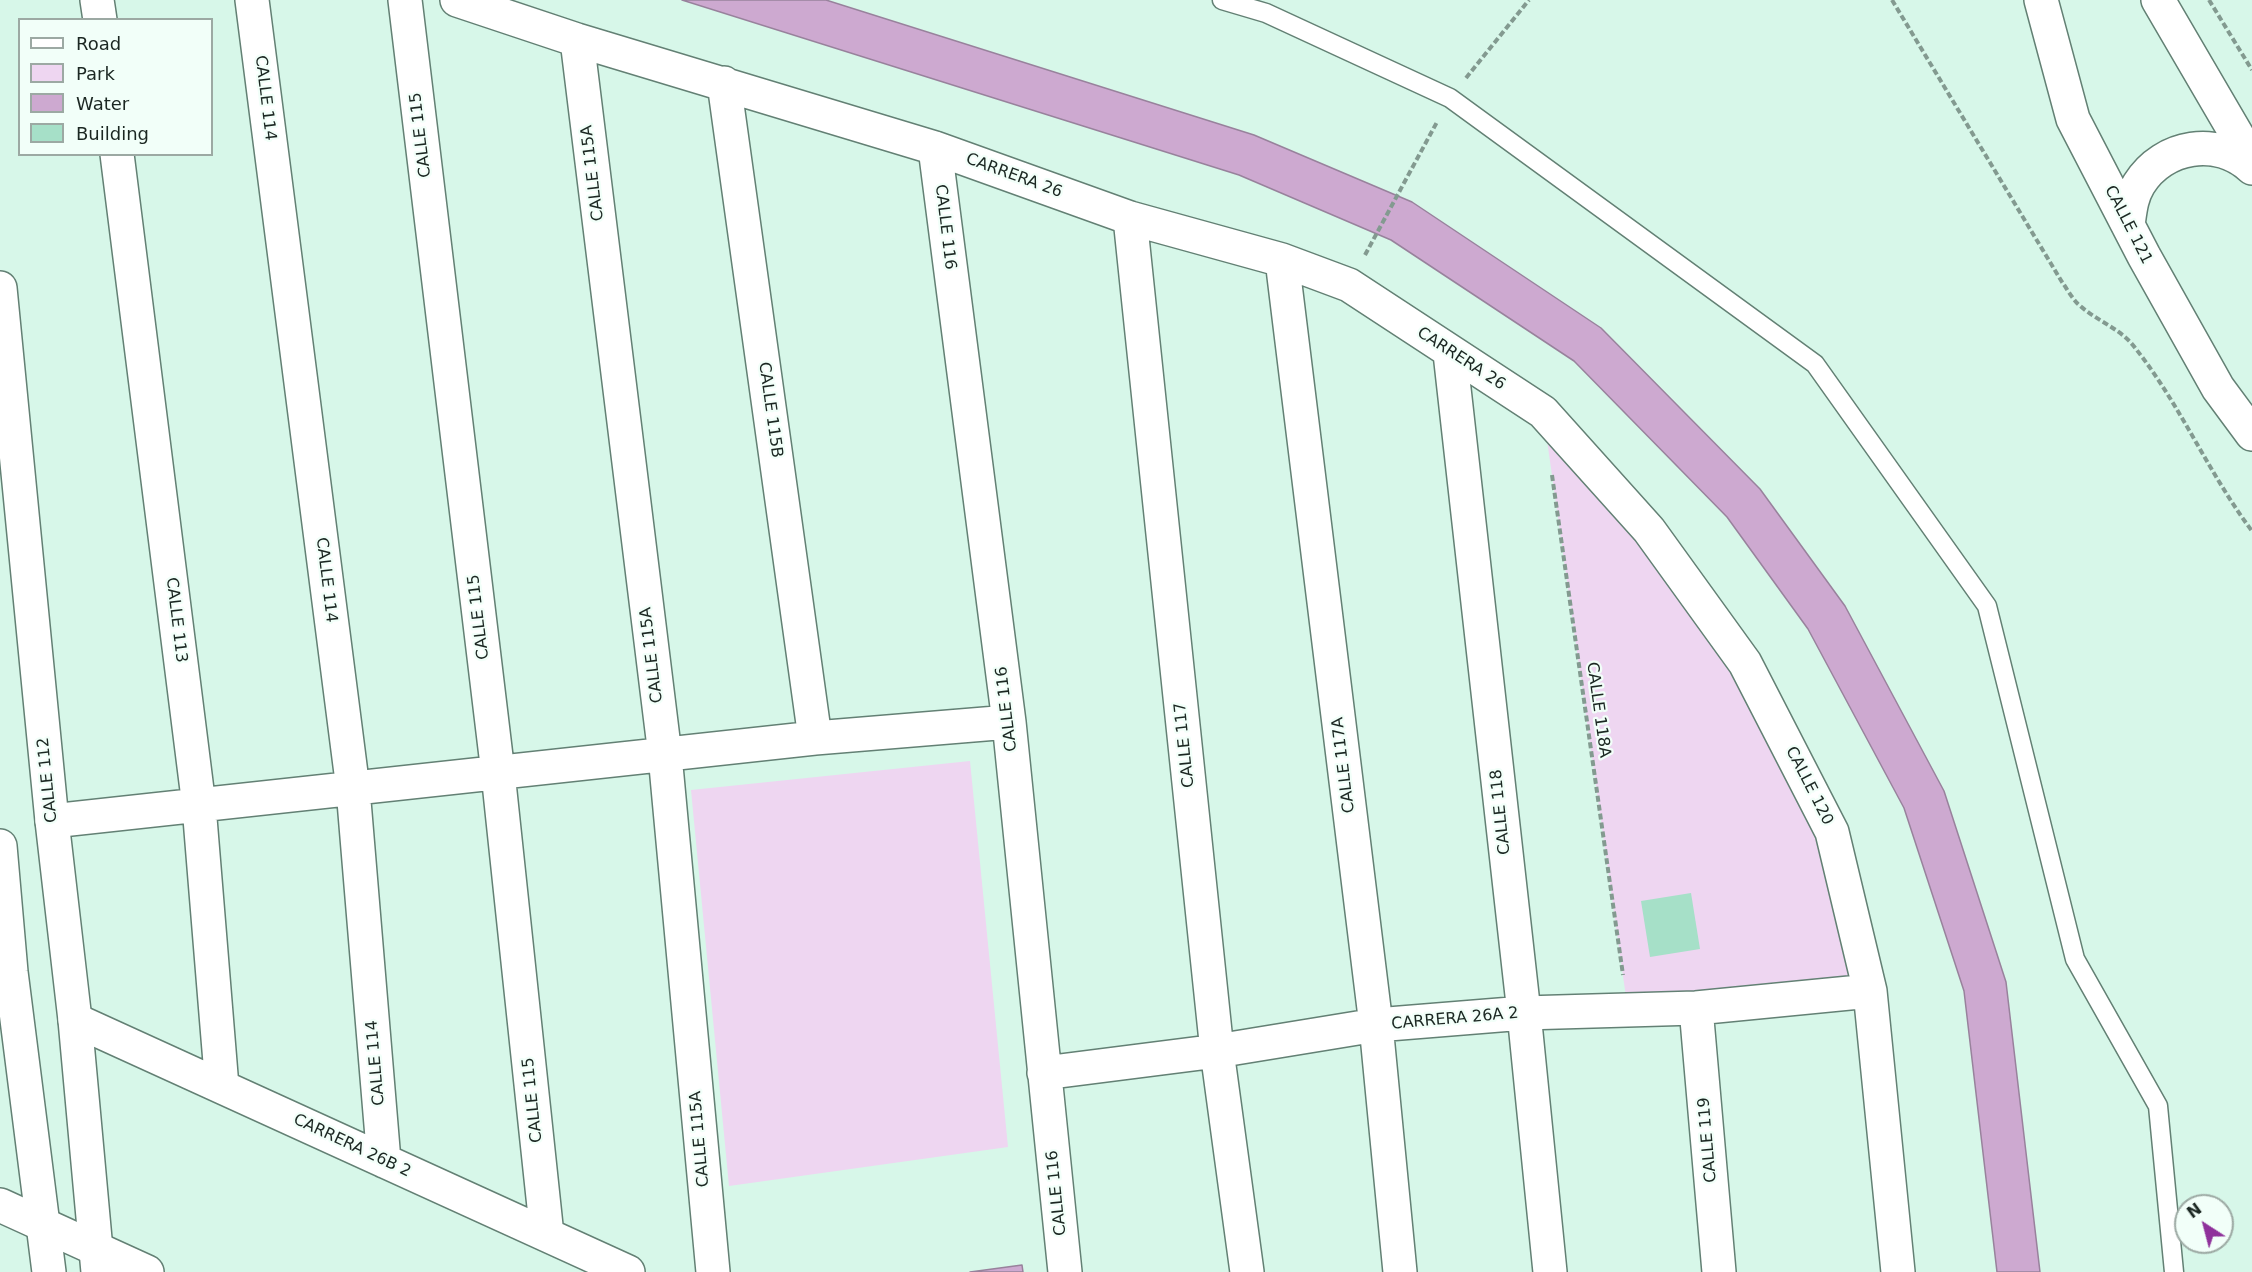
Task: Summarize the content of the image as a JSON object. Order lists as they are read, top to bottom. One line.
{"streets":{"street":["CALLE 114","CALLE 115","CALLE 115A","CARRERA 26","CALLE 121","CALLE 116","CALLE 115B","CALLE 113","CALLE 117","CALLE 117A","CALLE 112","CALLE 120","CALLE 118","CARRERA 26A 2","CALLE 119","CARRERA 26B 2"],"path":["CALLE 118A"]},"crossings":[["CALLE 114","CARRERA 26B 2"],["CALLE 115","CARRERA 26B 2"],["CALLE 115A","CARRERA 26"],["CARRERA 26","CALLE 116"],["CARRERA 26","CALLE 115B"],["CARRERA 26","CALLE 117"],["CARRERA 26","CALLE 117A"],["CARRERA 26","CALLE 120"],["CARRERA 26","CALLE 118"],["CALLE 116","CARRERA 26A 2"],["CALLE 113","CARRERA 26B 2"],["CALLE 118A","CARRERA 26A 2"],["CALLE 117","CARRERA 26A 2"],["CALLE 117A","CARRERA 26A 2"],["CALLE 112","CARRERA 26B 2"],["CALLE 120","CARRERA 26A 2"],["CALLE 118","CARRERA 26A 2"],["CARRERA 26A 2","CALLE 119"]],"legend":["Road","Park","Water","Building"],"north":"top left"}
